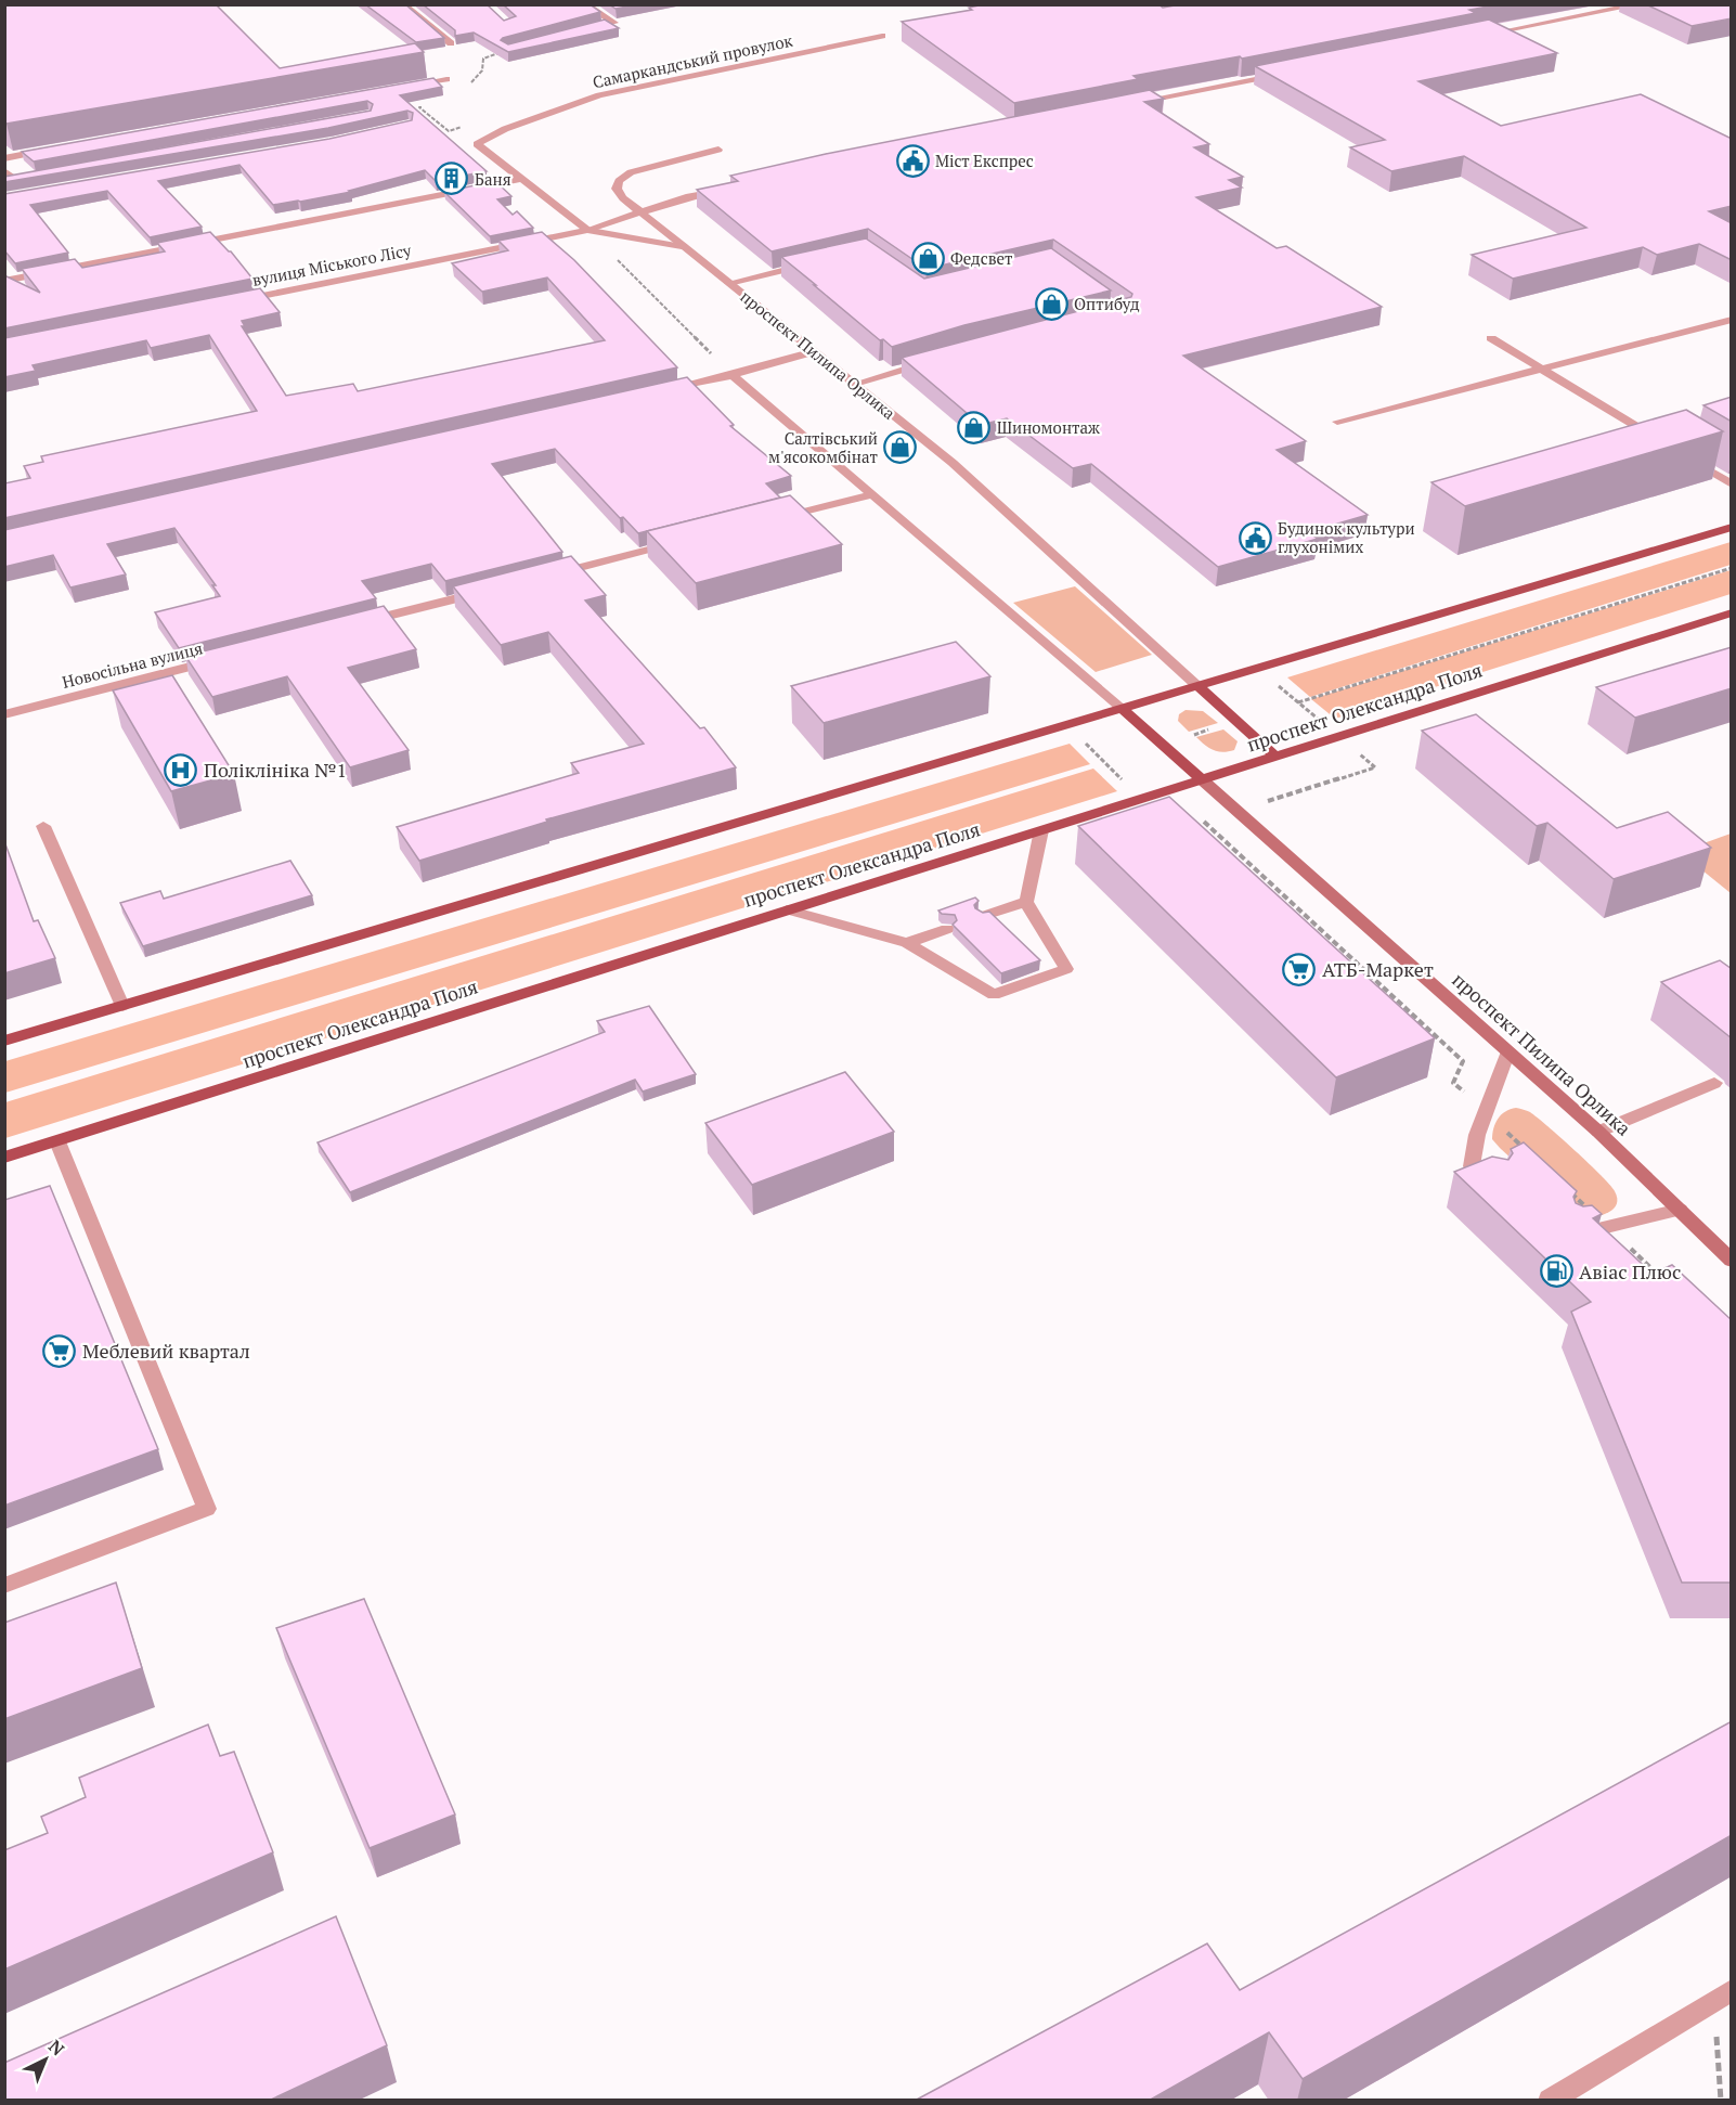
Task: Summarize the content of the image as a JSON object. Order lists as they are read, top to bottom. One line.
{"streets":{"main road":["проспект Пилипа Орлика","проспект Олександра Поля"],"street":["Самаркандський провулок","вулиця Міського Лісу","Новосільна вулиця"]},"crossings":[["Самаркандський провулок","вулиця Міського Лісу"],["Самаркандський провулок","проспект Пилипа Орлика"],["вулиця Міського Лісу","проспект Пилипа Орлика"],["проспект Пилипа Орлика","проспект Олександра Поля"]],"places":{"public building":["Міст Експрес","Будинок культури глухонімих"],"building":["Баня"],"shop":["Федсвет","Оптибуд","Шиномонтаж","Салтівський м'ясокомбінат"],"hospital":["Поліклініка №1"],"supermarket":["АТБ-Маркет","Меблевий квартал"],"fuel station":["Авіас Плюс"]},"north":"top right"}
